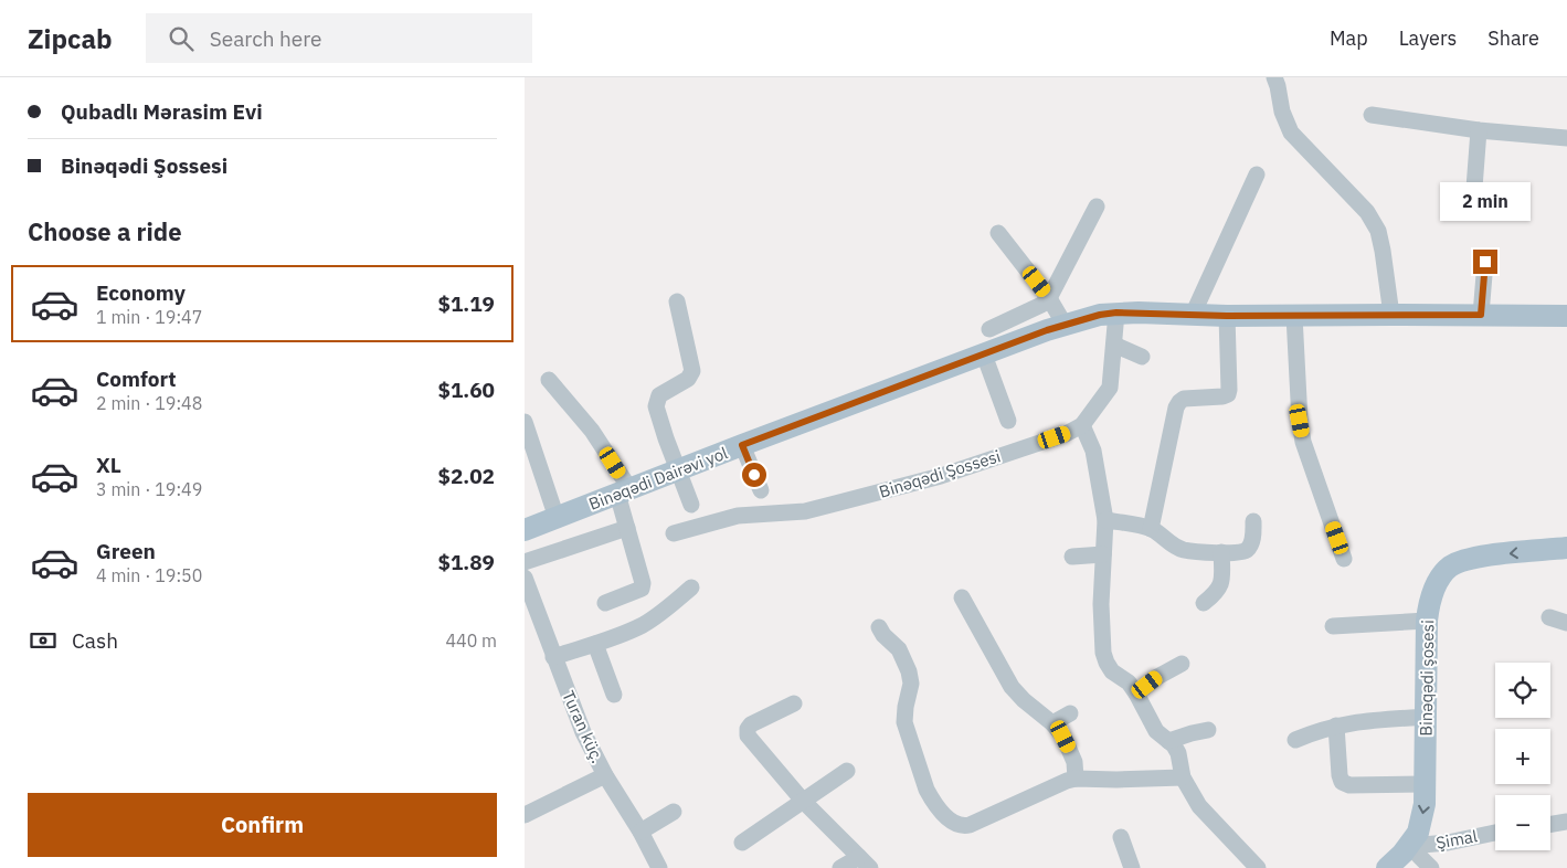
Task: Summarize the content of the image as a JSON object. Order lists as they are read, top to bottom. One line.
{"streets":{"main road":["Binəqədi Dairəvi yol","Binəqədi şosesi"],"street":["Binəqədi Şossesi","Turan küç.","Şimal"]},"crossings":[["Binəqədi Şossesi","Binəqədi Dairəvi yol"],["Binəqədi şosesi","Şimal"]],"one_way":["Binəqədi şosesi"],"page":{"header":"Zipcab","search":"Search here","nav":["Map","Layers","Share"],"banner":["Qubadlı Mərasim Evi","Binəqədi Şossesi"],"bubble":"2 min","heading":"Choose a ride","list":[{"name":"Economy","note":"1 min · 19:47","value":"$1.19"},{"name":"Comfort","note":"2 min · 19:48","value":"$1.60"},{"name":"XL","note":"3 min · 19:49","value":"$2.02"},{"name":"Green","note":"4 min · 19:50","value":"$1.89"}],"pay":["Cash","440 m"],"map_buttons":["+","−"],"buttons":"Confirm"}}
